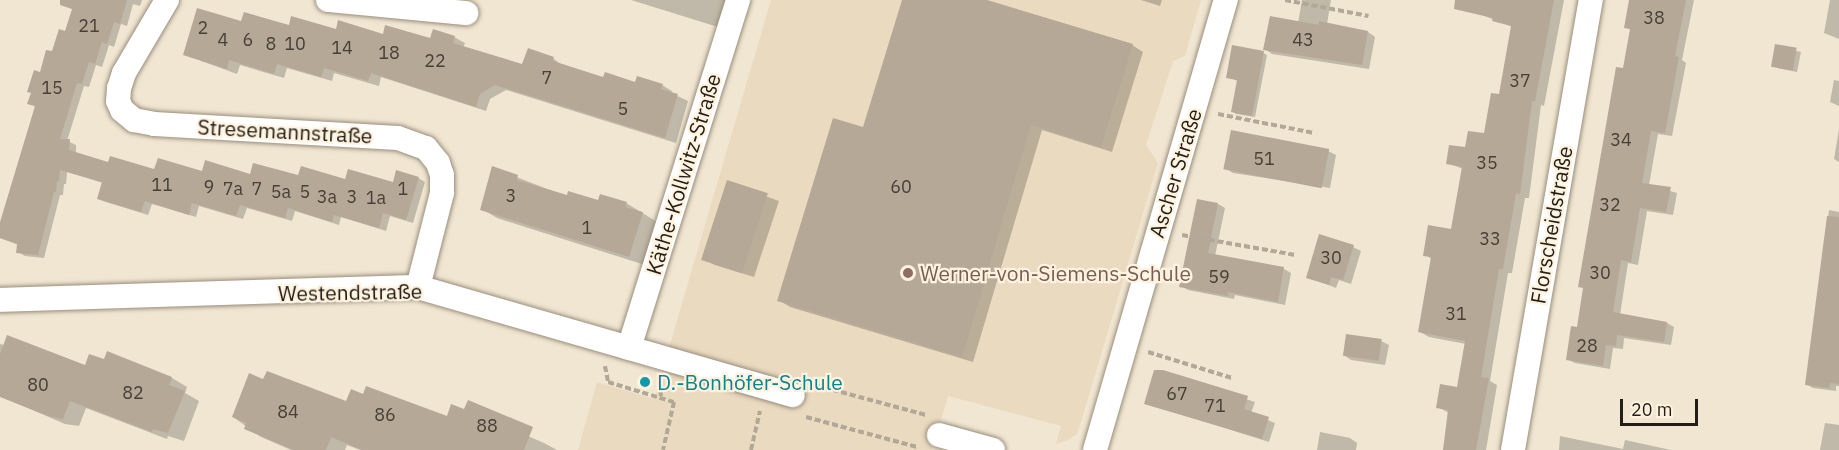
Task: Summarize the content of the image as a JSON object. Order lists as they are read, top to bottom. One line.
{"streets":{"street":["Stresemannstraße","Ascher Straße","Käthe-Kollwitz-Straße","Florscheidstraße","Westendstraße"]},"crossings":[["Stresemannstraße","Westendstraße"],["Käthe-Kollwitz-Straße","Westendstraße"]],"places":["Werner-von-Siemens-Schule","D.-Bonhöfer-Schule"],"house_numbers":["38","21","2","4","6","43","8","10","14","18","22","7","37","15","5","34","51","35","11","9","60","7a","7","1","5a","5","3","3a","3","1a","32","1","33","30","30","59","31","28","80","82","67","71","84","86","88"],"scale_bar":"20 m"}
